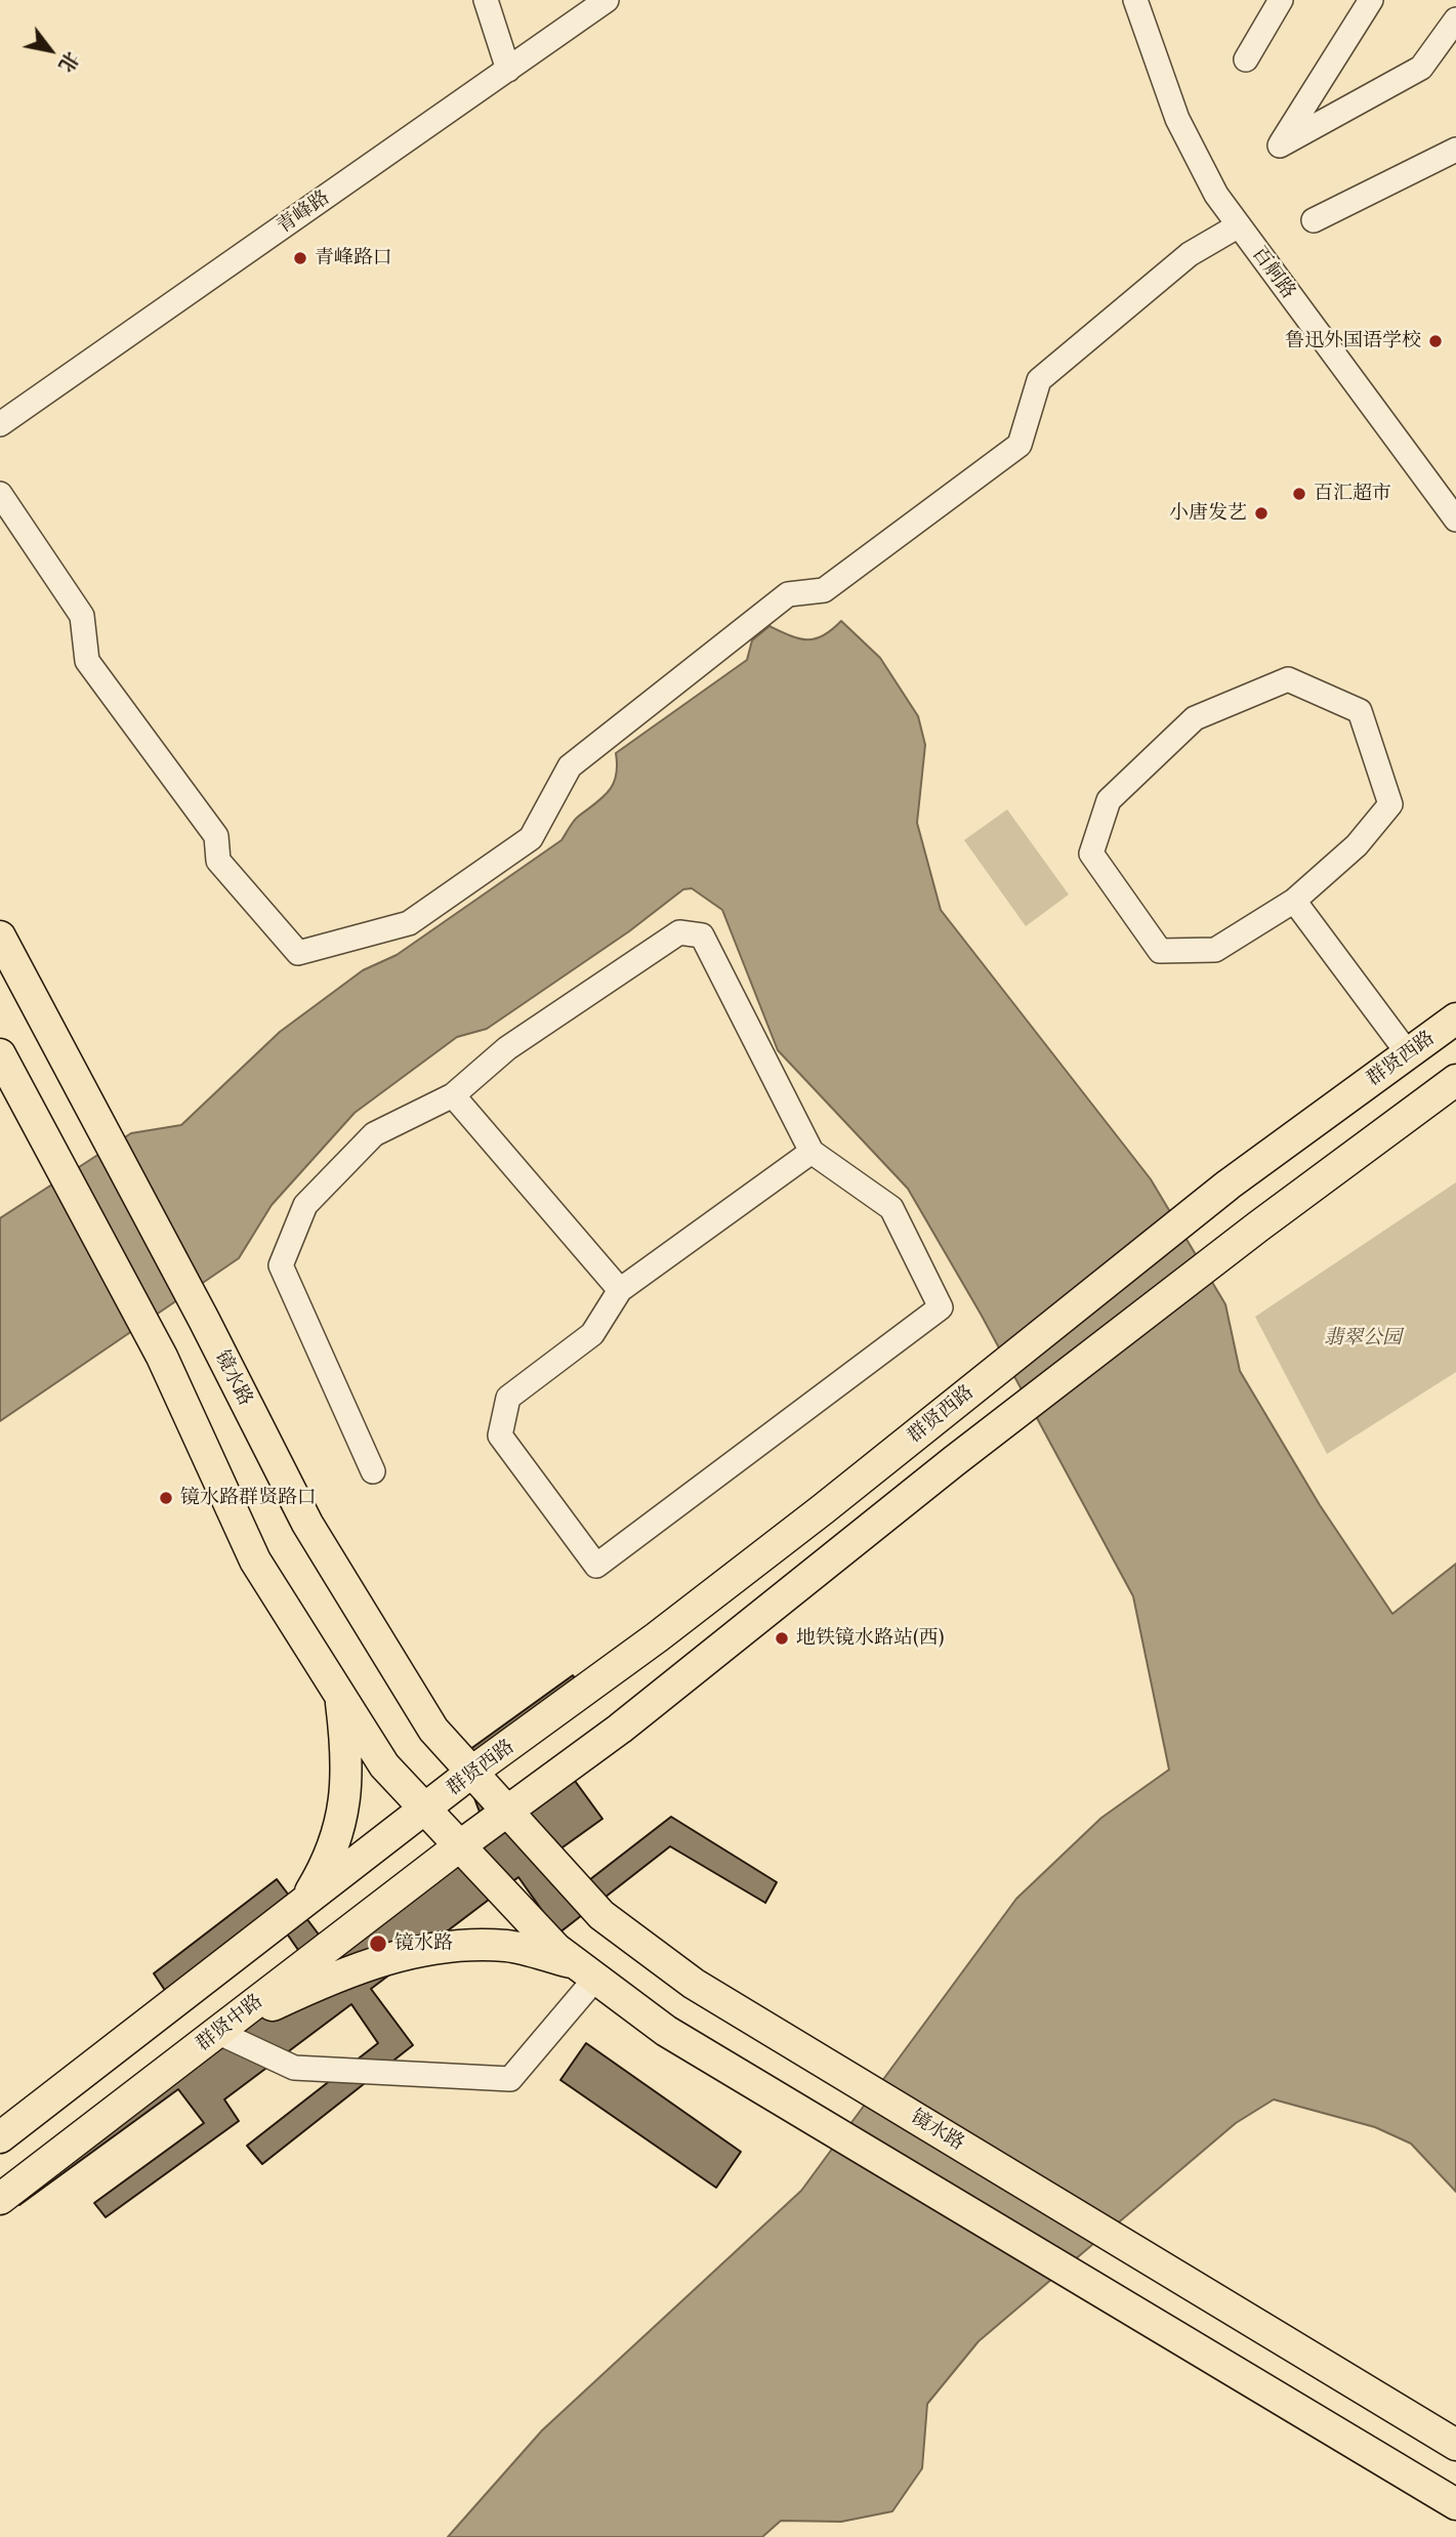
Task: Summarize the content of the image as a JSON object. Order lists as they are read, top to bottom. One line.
{"streets":{"main road":["群贤西路","镜水路","群贤中路"],"street":["青峰路","百舸路"]},"crossings":[["群贤西路","镜水路"]],"parks":["翡翠公园"],"places":["青峰路口","鲁迅外国语学校","百汇超市","小唐发艺","镜水路群贤路口","地铁镜水路站(西)","镜水路"],"north":"bottom right"}
